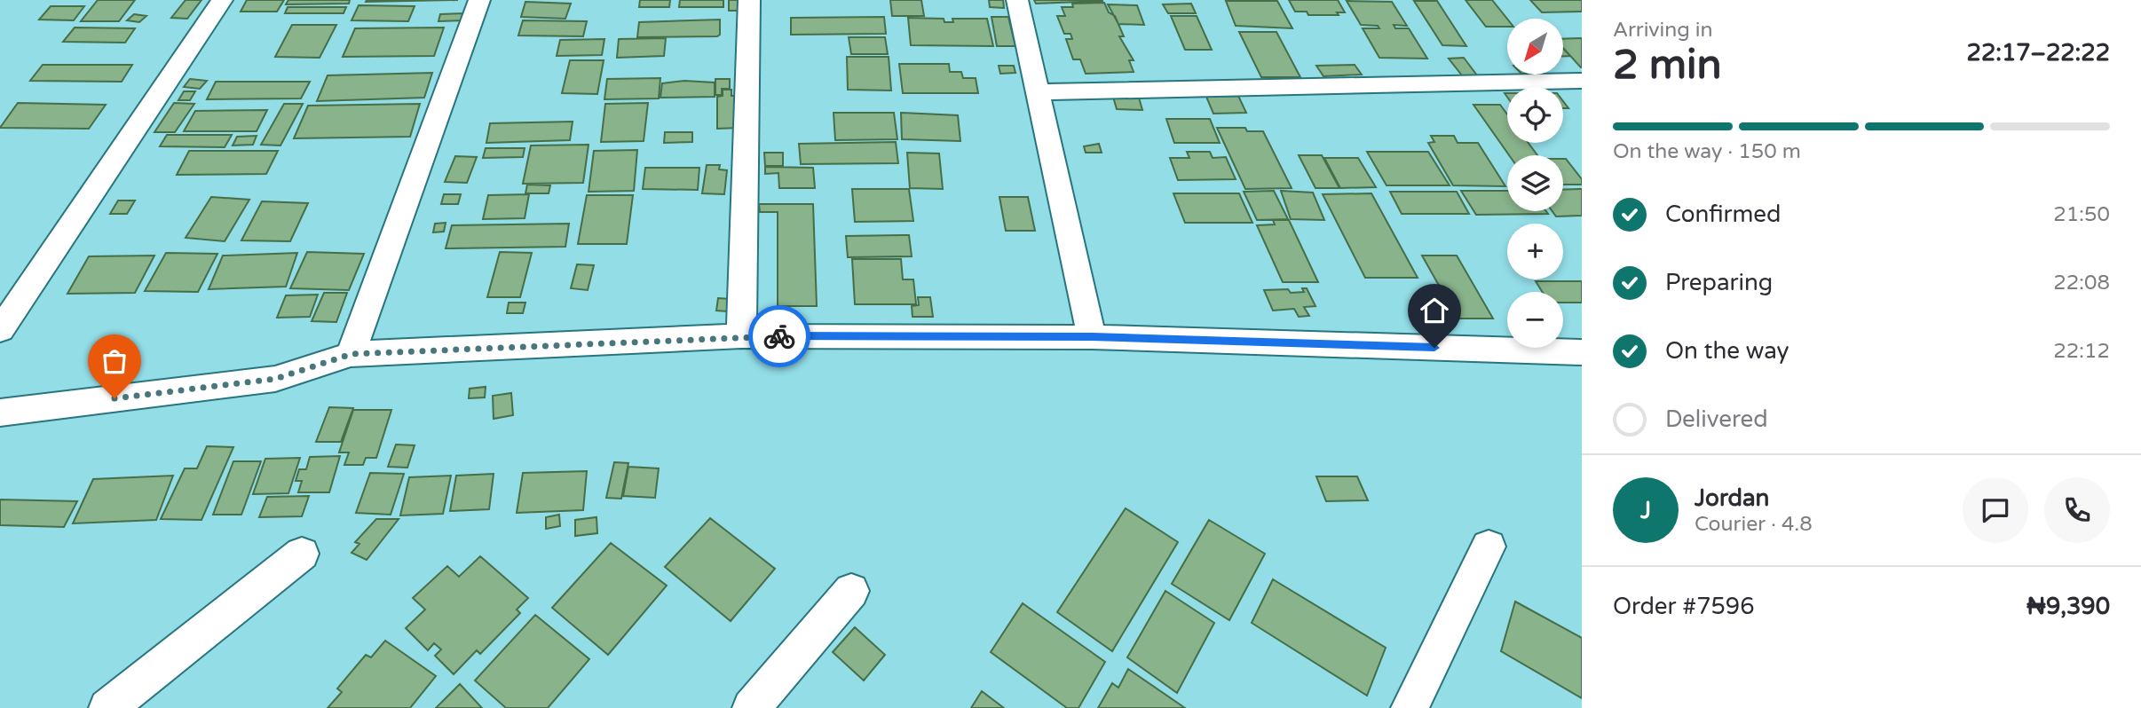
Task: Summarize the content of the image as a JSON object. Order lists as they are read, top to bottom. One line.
{"north":"bottom left","page":{"heading":["2 min","Arriving in","22:17–22:22"],"panel":["Jordan","Courier · 4.8","Order #7596","₦9,390"],"map_buttons":["+","−"],"bar":"On the way · 150 m","list":[["Confirmed","21:50"],["Preparing","22:08"],["On the way","22:12"],"Delivered"],"round":"J"}}
